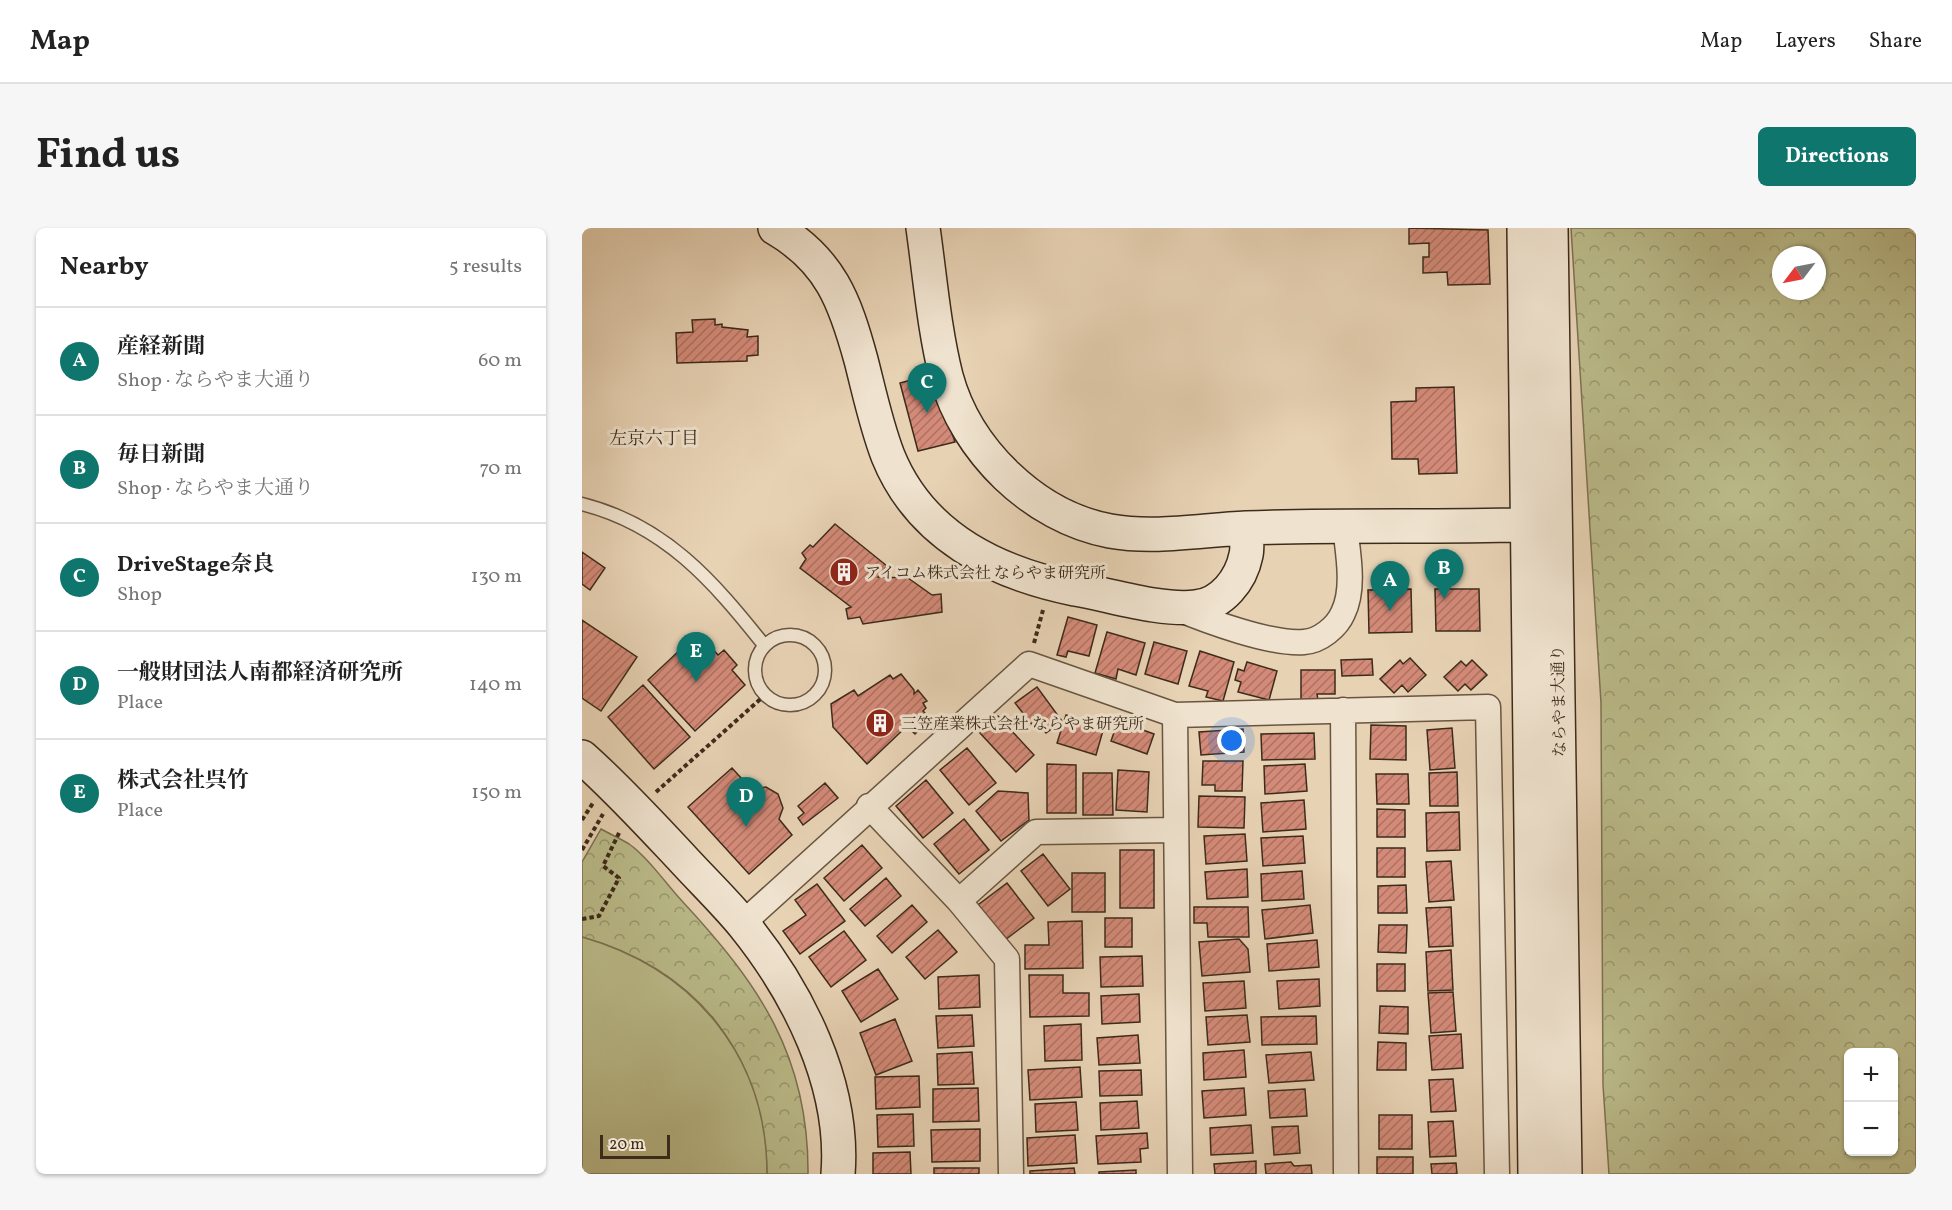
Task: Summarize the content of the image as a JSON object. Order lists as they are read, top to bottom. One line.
{"streets":{"street":["ならやま大通り"]},"districts":["左京六丁目"],"places":{"building":["アイコム株式会社 ならやま研究所","三笠産業株式会社 ならやま研究所"]},"scale_bar":"20 m","north":"bottom left","page":{"header":"Map","nav":["Map","Layers","Share"],"title":"Find us","buttons":"Directions","heading":["Nearby","5 results"],"list":[{"mark":"A","name":"産経新聞","note":"Shop · ならやま大通り","value":"60 m"},{"mark":"B","name":"毎日新聞","note":"Shop · ならやま大通り","value":"70 m"},{"mark":"C","name":"DriveStage奈良","note":"Shop","value":"130 m"},{"mark":"D","name":"一般財団法人南都経済研究所","note":"Place","value":"140 m"},{"mark":"E","name":"株式会社呉竹","note":"Place","value":"150 m"}],"pins":["C","B","A","E","D"],"map_buttons":["+","−"],"scale":"20 m"}}
